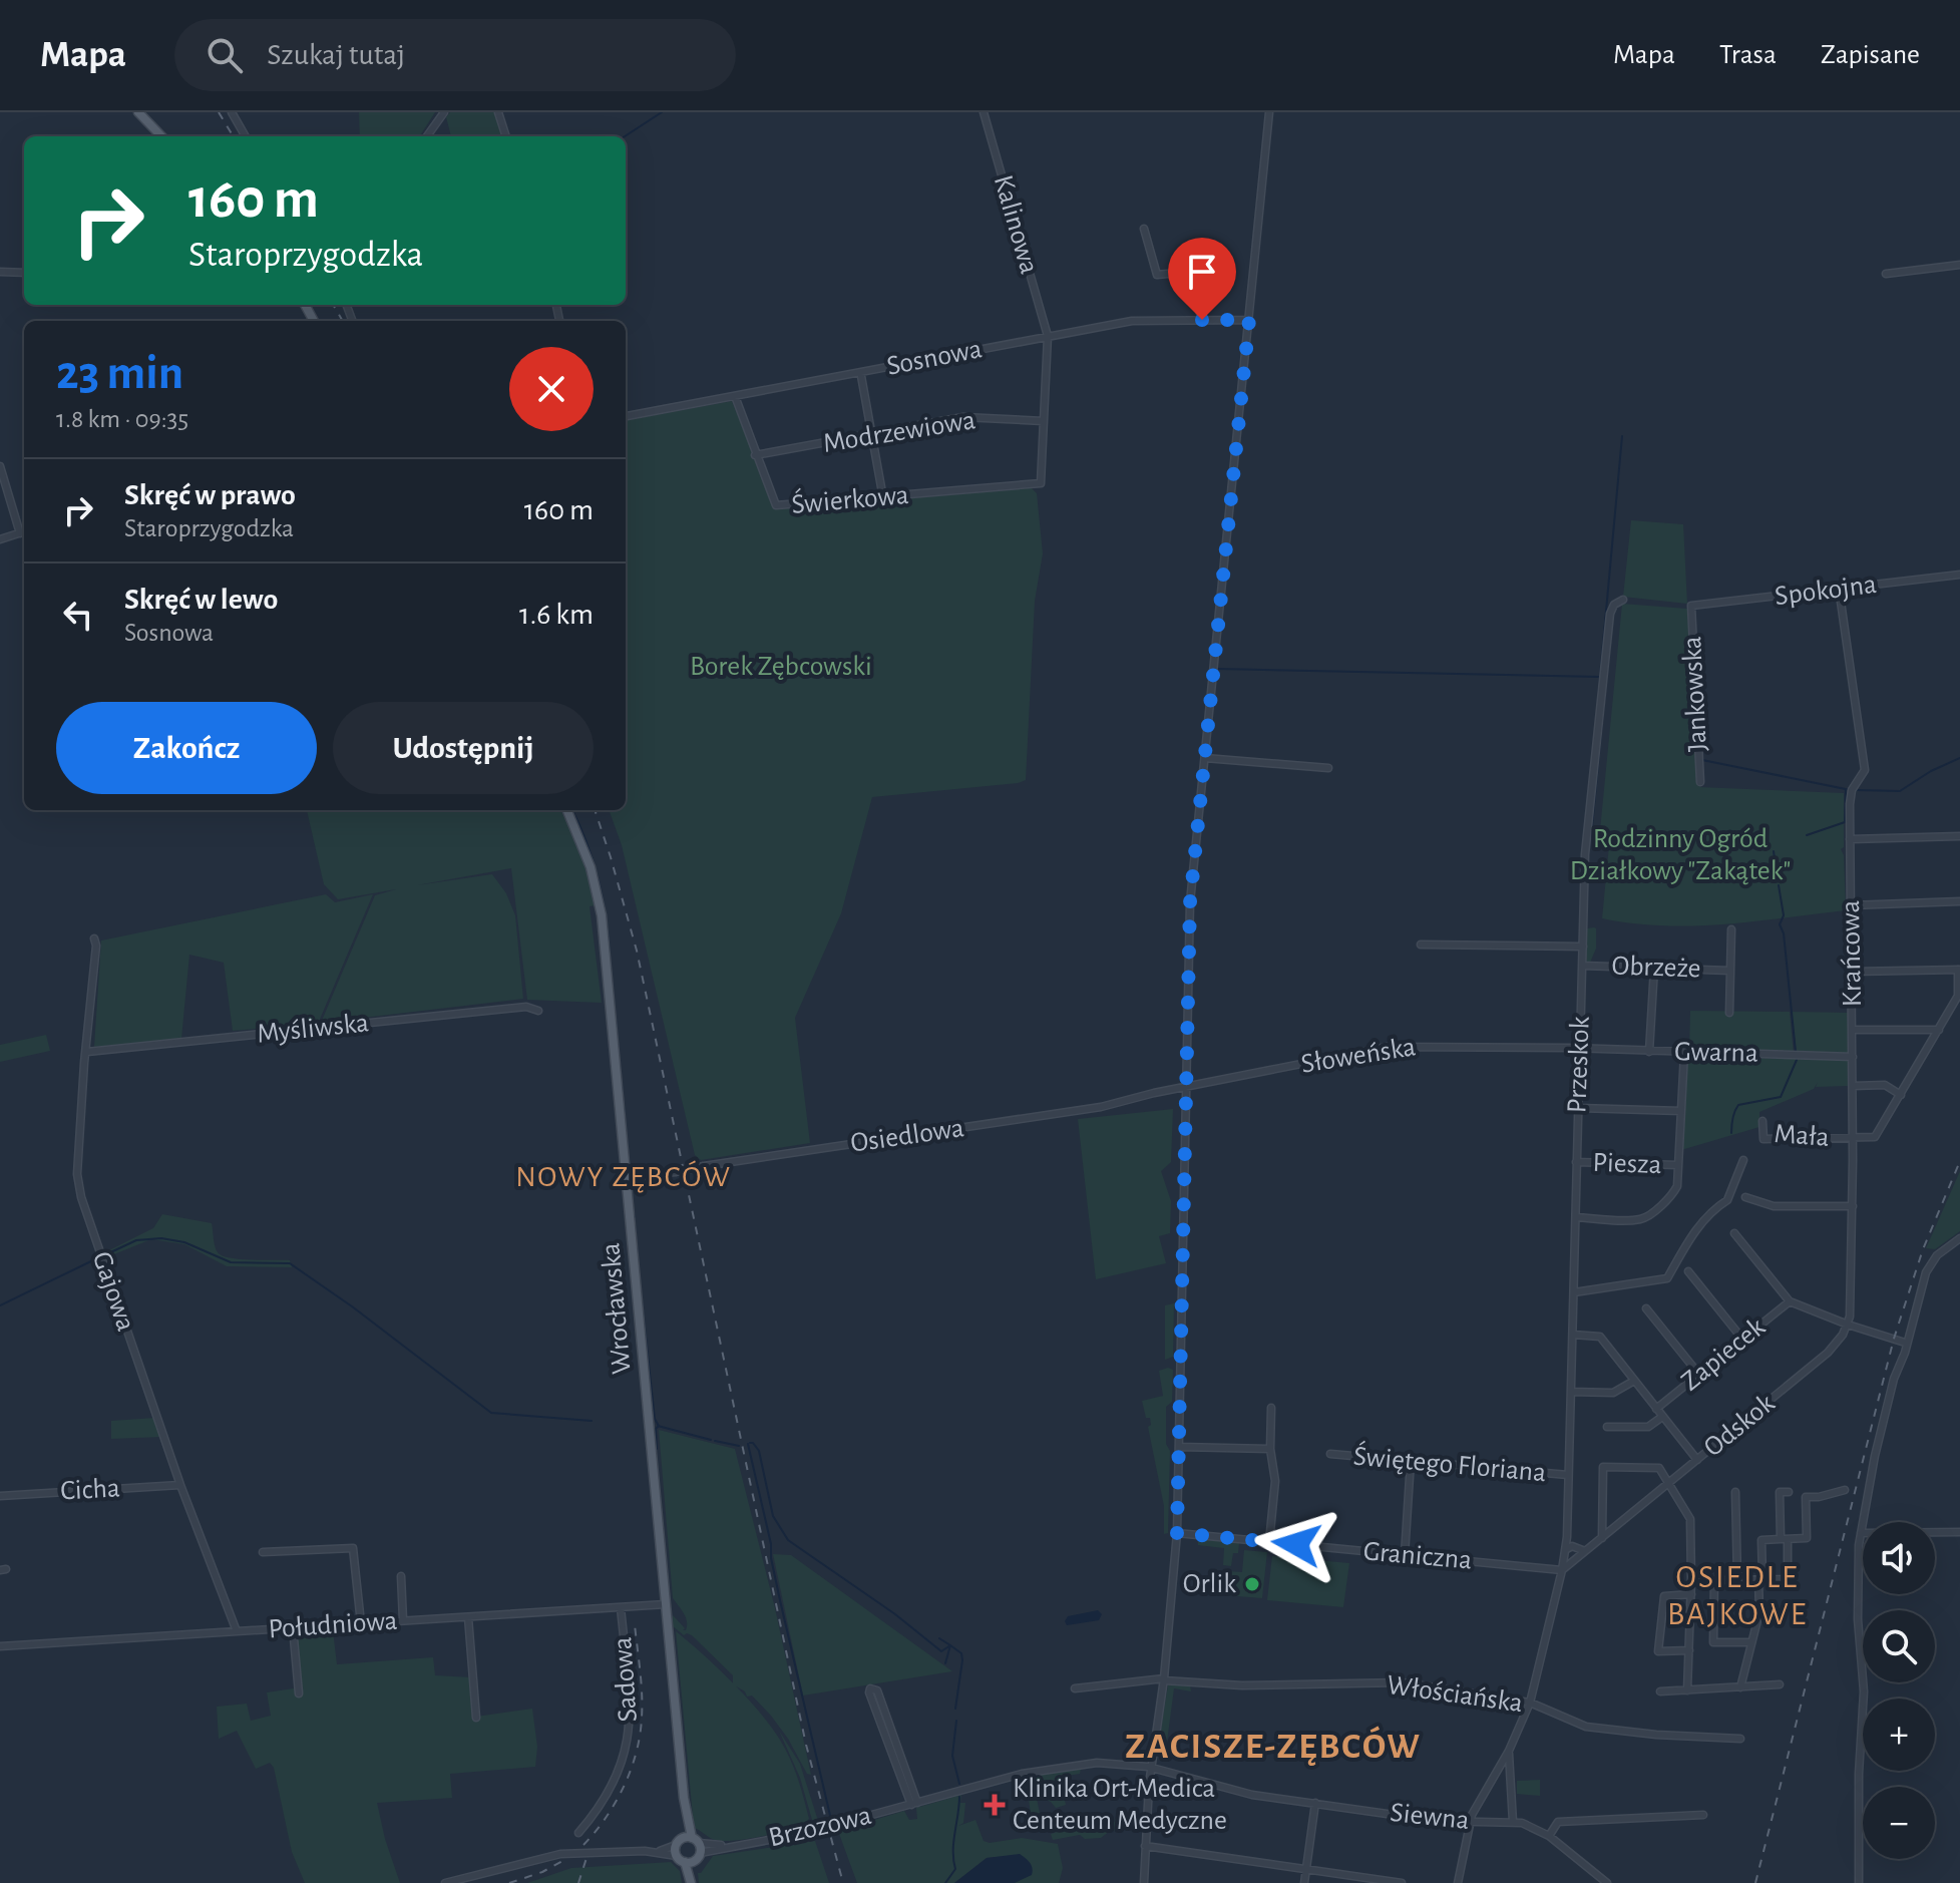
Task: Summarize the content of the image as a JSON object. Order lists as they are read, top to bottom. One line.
{"streets":{"main road":["Wrocławska"],"street":["Kalinowa","Sosnowa","Modrzewiowa","Świerkowa","Spokojna","Jankowska","Krańcowa","Obrzeże","Myśliwska","Gwarna","Słoweńska","Przeskok","Osiedlowa","Mała","Piesza","Gajowa","Zapiecek","Odskok","Świętego Floriana","Cicha","Graniczna","Południowa","Sadowa","Włościańska","Siewna","Brzozowa"]},"crossings":[["Kalinowa","Sosnowa"],["Kalinowa","Modrzewiowa"],["Kalinowa","Świerkowa"],["Sosnowa","Świerkowa"],["Modrzewiowa","Świerkowa"],["Spokojna","Jankowska"],["Spokojna","Krańcowa"],["Krańcowa","Gwarna"],["Krańcowa","Mała"],["Krańcowa","Odskok"],["Obrzeże","Przeskok"],["Myśliwska","Gajowa"],["Gwarna","Słoweńska"],["Gwarna","Przeskok"],["Gwarna","Piesza"],["Słoweńska","Przeskok"],["Słoweńska","Osiedlowa"],["Przeskok","Piesza"],["Przeskok","Odskok"],["Przeskok","Świętego Floriana"],["Przeskok","Graniczna"],["Przeskok","Włościańska"],["Przeskok","Siewna"],["Osiedlowa","Wrocławska"],["Gajowa","Cicha"],["Gajowa","Południowa"],["Wrocławska","Południowa"],["Wrocławska","Brzozowa"],["Odskok","Graniczna"],["Południowa","Sadowa"],["Siewna","Brzozowa"]],"districts":["NOWY ZĘBCÓW","OSIEDLE BAJKOWE","ZACISZE-ZĘBCÓW"],"parks":["Borek Zębcowski","Rodzinny Ogród Działkowy \"Zakątek\""],"places":{"other":["Orlik"],"health":["Klinika Ort-Medica Centeum Medyczne"]},"page":{"header":"Mapa","search":"Szukaj tutaj","nav":["Mapa","Trasa","Zapisane"],"turn":["160 m","Staroprzygodzka"],"heading":["23 min","1.8 km · 09:35"],"list":[{"name":"Skręć w prawo","note":"Staroprzygodzka","value":"160 m"},{"name":"Skręć w lewo","note":"Sosnowa","value":"1.6 km"}],"buttons":["Zakończ","Udostępnij"],"map_buttons":["+","−"]}}
